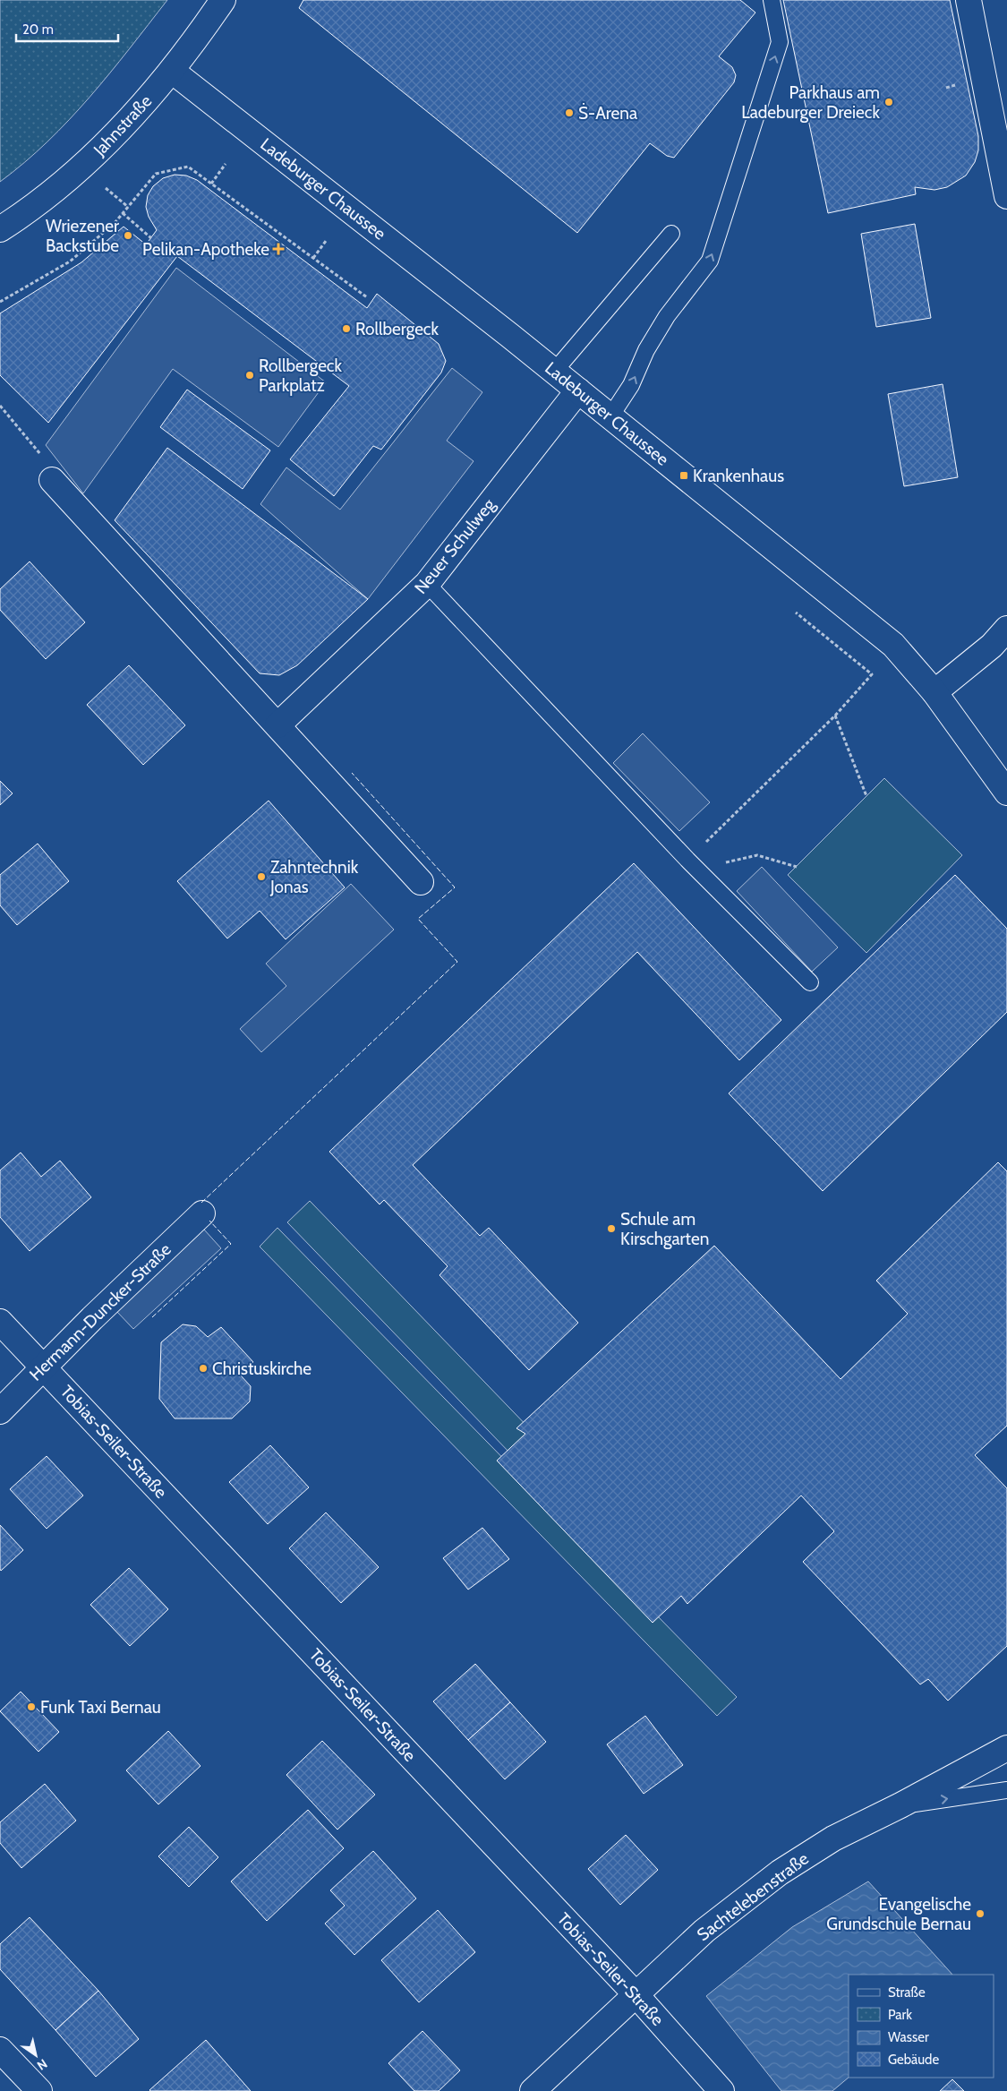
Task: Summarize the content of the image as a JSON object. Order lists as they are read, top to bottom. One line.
{"streets":{"street":["Jahnstraße","Ladeburger Chaussee","Neuer Schulweg","Hermann-Duncker-Straße","Tobias-Seiler-Straße","Sachtelebenstraße"]},"crossings":[["Jahnstraße","Ladeburger Chaussee"],["Ladeburger Chaussee","Neuer Schulweg"],["Hermann-Duncker-Straße","Tobias-Seiler-Straße"],["Tobias-Seiler-Straße","Sachtelebenstraße"]],"places":{"other":["Parkhaus am Ladeburger Dreieck","Ṡ-Arena","Wriezener Backstube","Rollbergeck","Rollbergeck Parkplatz","Zahntechnik Jonas","Schule am Kirschgarten","Christuskirche","Funk Taxi Bernau","Evangelische Grundschule Bernau"],"health":["Pelikan-Apotheke"],"transit":["Krankenhaus"]},"legend":["Straße","Park","Wasser","Gebäude"],"scale_bar":"20 m","north":"bottom right"}
